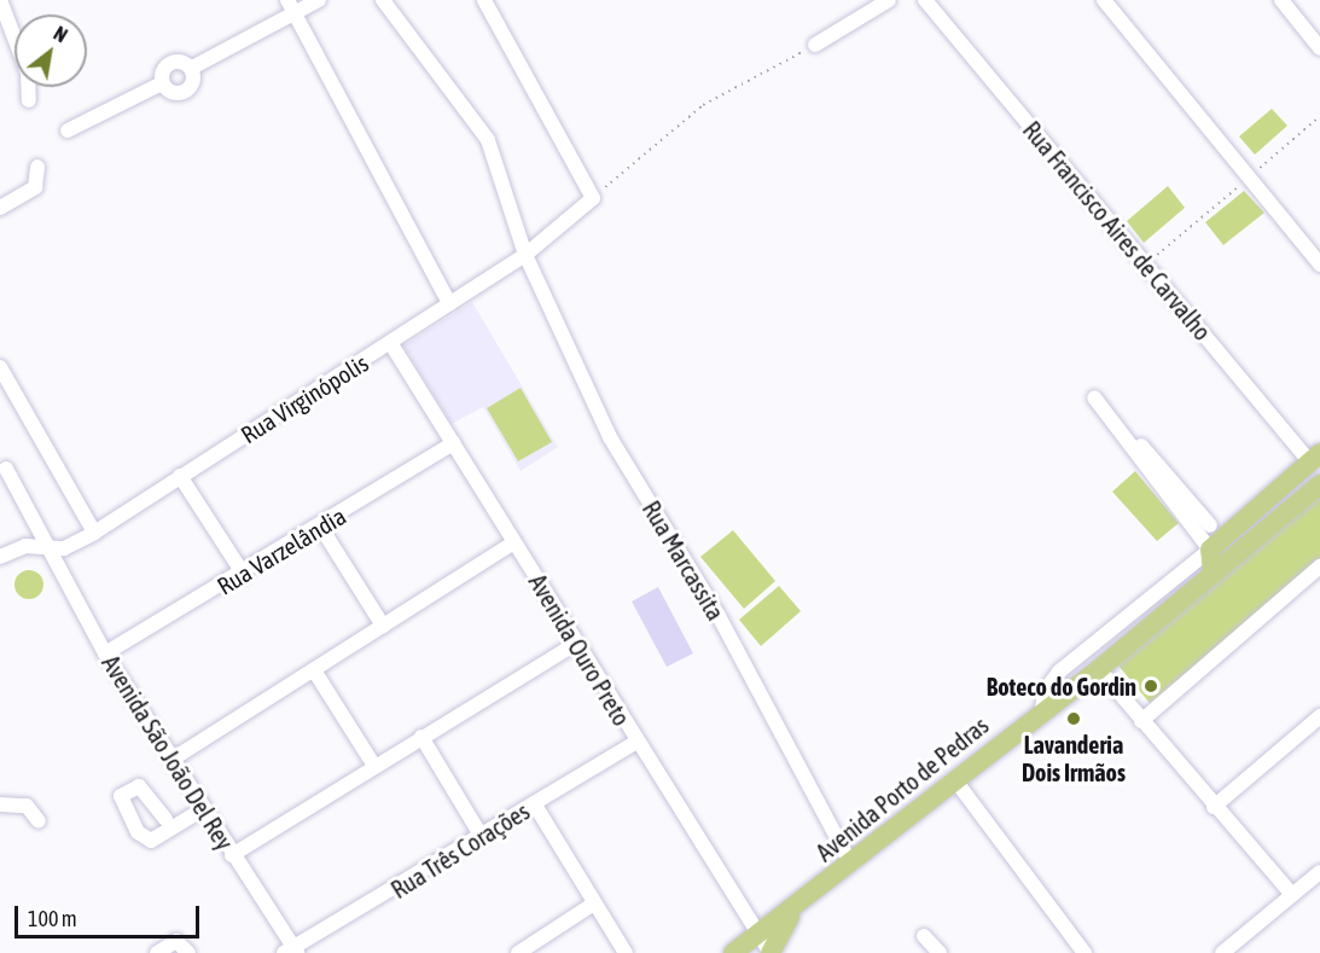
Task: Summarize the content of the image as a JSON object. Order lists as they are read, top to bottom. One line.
{"streets":{"main road":["Avenida Porto de Pedras"],"street":["Rua Francisco Aires de Carvalho","Rua Virginópolis","Rua Varzelândia","Rua Marcassita","Avenida Ouro Preto","Avenida São João Del Rey","Rua Três Corações"]},"crossings":[["Rua Virginópolis","Rua Marcassita"],["Rua Virginópolis","Avenida Ouro Preto"],["Rua Virginópolis","Avenida São João Del Rey"],["Rua Varzelândia","Avenida Ouro Preto"],["Rua Varzelândia","Avenida São João Del Rey"],["Rua Marcassita","Avenida Porto de Pedras"],["Avenida Ouro Preto","Avenida Porto de Pedras"],["Avenida Ouro Preto","Rua Três Corações"],["Avenida São João Del Rey","Rua Três Corações"]],"places":["Boteco do Gordin","Lavanderia Dois Irmãos"],"scale_bar":"100 m","north":"top right"}
